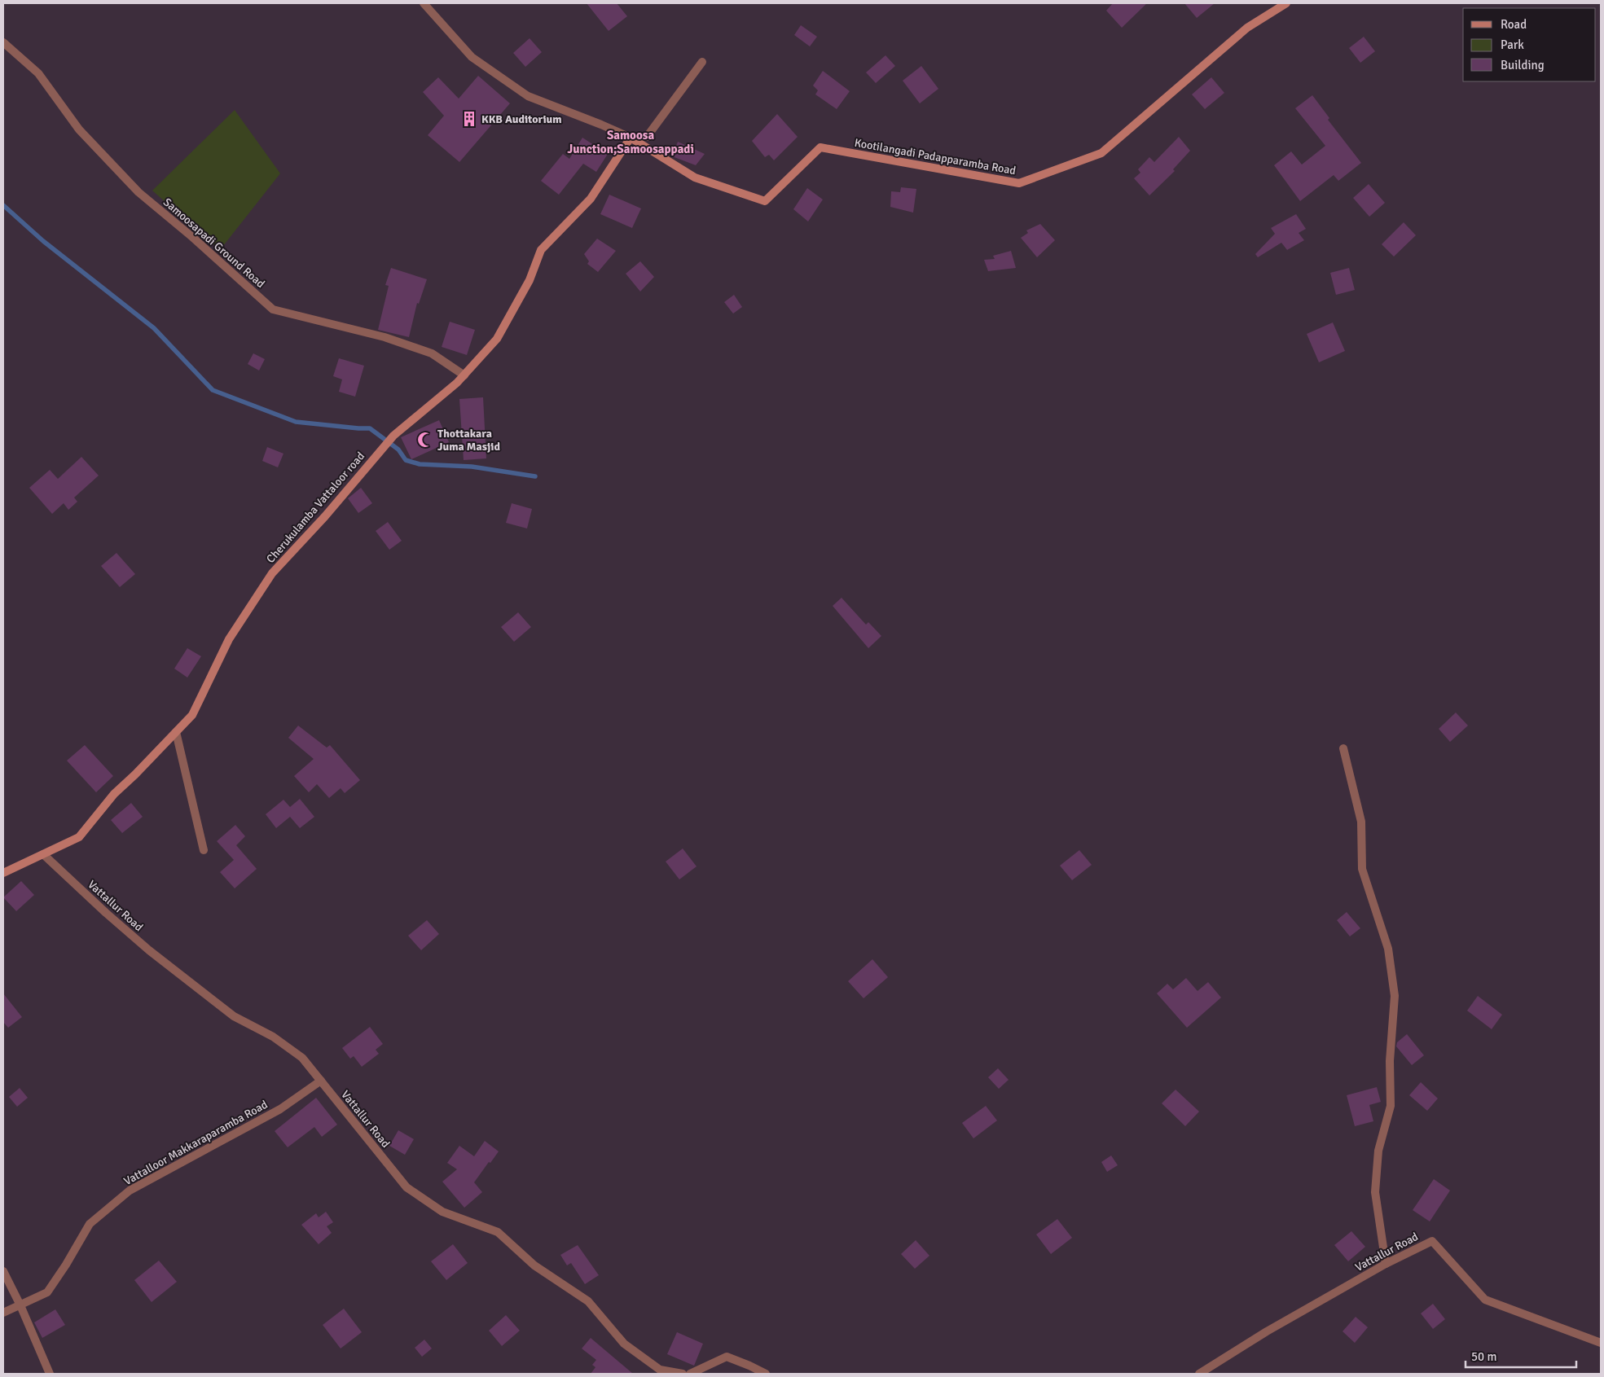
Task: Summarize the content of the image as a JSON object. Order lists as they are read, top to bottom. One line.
{"streets":{"main road":["Kootilangadi Padapparamba Road","Cherukulamba Vattaloor road"],"street":["Samoosapadi Ground Road","Vattallur Road","Vattalloor Makkaraparamba Road"]},"crossings":[["Kootilangadi Padapparamba Road","Cherukulamba Vattaloor road"],["Samoosapadi Ground Road","Cherukulamba Vattaloor road"],["Cherukulamba Vattaloor road","Vattallur Road"],["Vattallur Road","Vattalloor Makkaraparamba Road"]],"districts":["Samoosa Junction;Samoosappadi"],"places":{"building":["KKB Auditorium"],"mosque":["Thottakara Juma Masjid"]},"legend":["Road","Park","Building"],"scale_bar":"50 m"}
